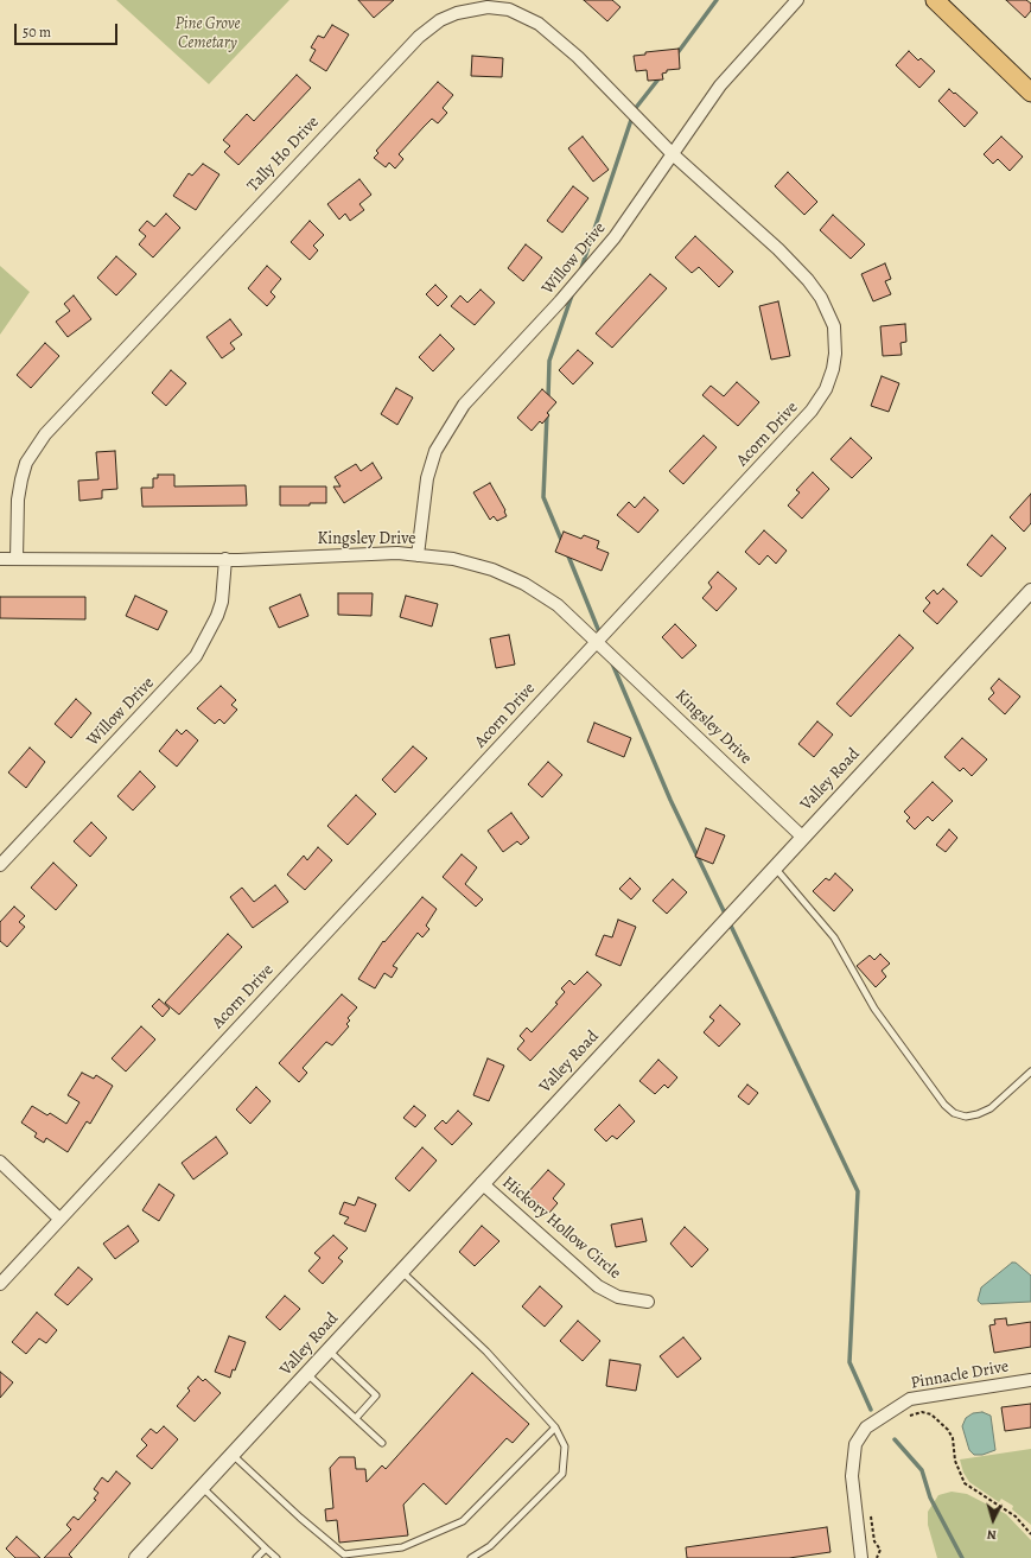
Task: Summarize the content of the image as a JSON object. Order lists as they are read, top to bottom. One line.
{"streets":{"street":["Tally Ho Drive","Willow Drive","Acorn Drive","Kingsley Drive","Valley Road","Hickory Hollow Circle","Pinnacle Drive"]},"crossings":[["Tally Ho Drive","Willow Drive"],["Tally Ho Drive","Acorn Drive"],["Tally Ho Drive","Kingsley Drive"],["Willow Drive","Acorn Drive"],["Willow Drive","Kingsley Drive"],["Acorn Drive","Kingsley Drive"],["Kingsley Drive","Valley Road"],["Valley Road","Hickory Hollow Circle"]],"parks":["Pine Grove Cemetary"],"scale_bar":"50 m","north":"bottom"}
